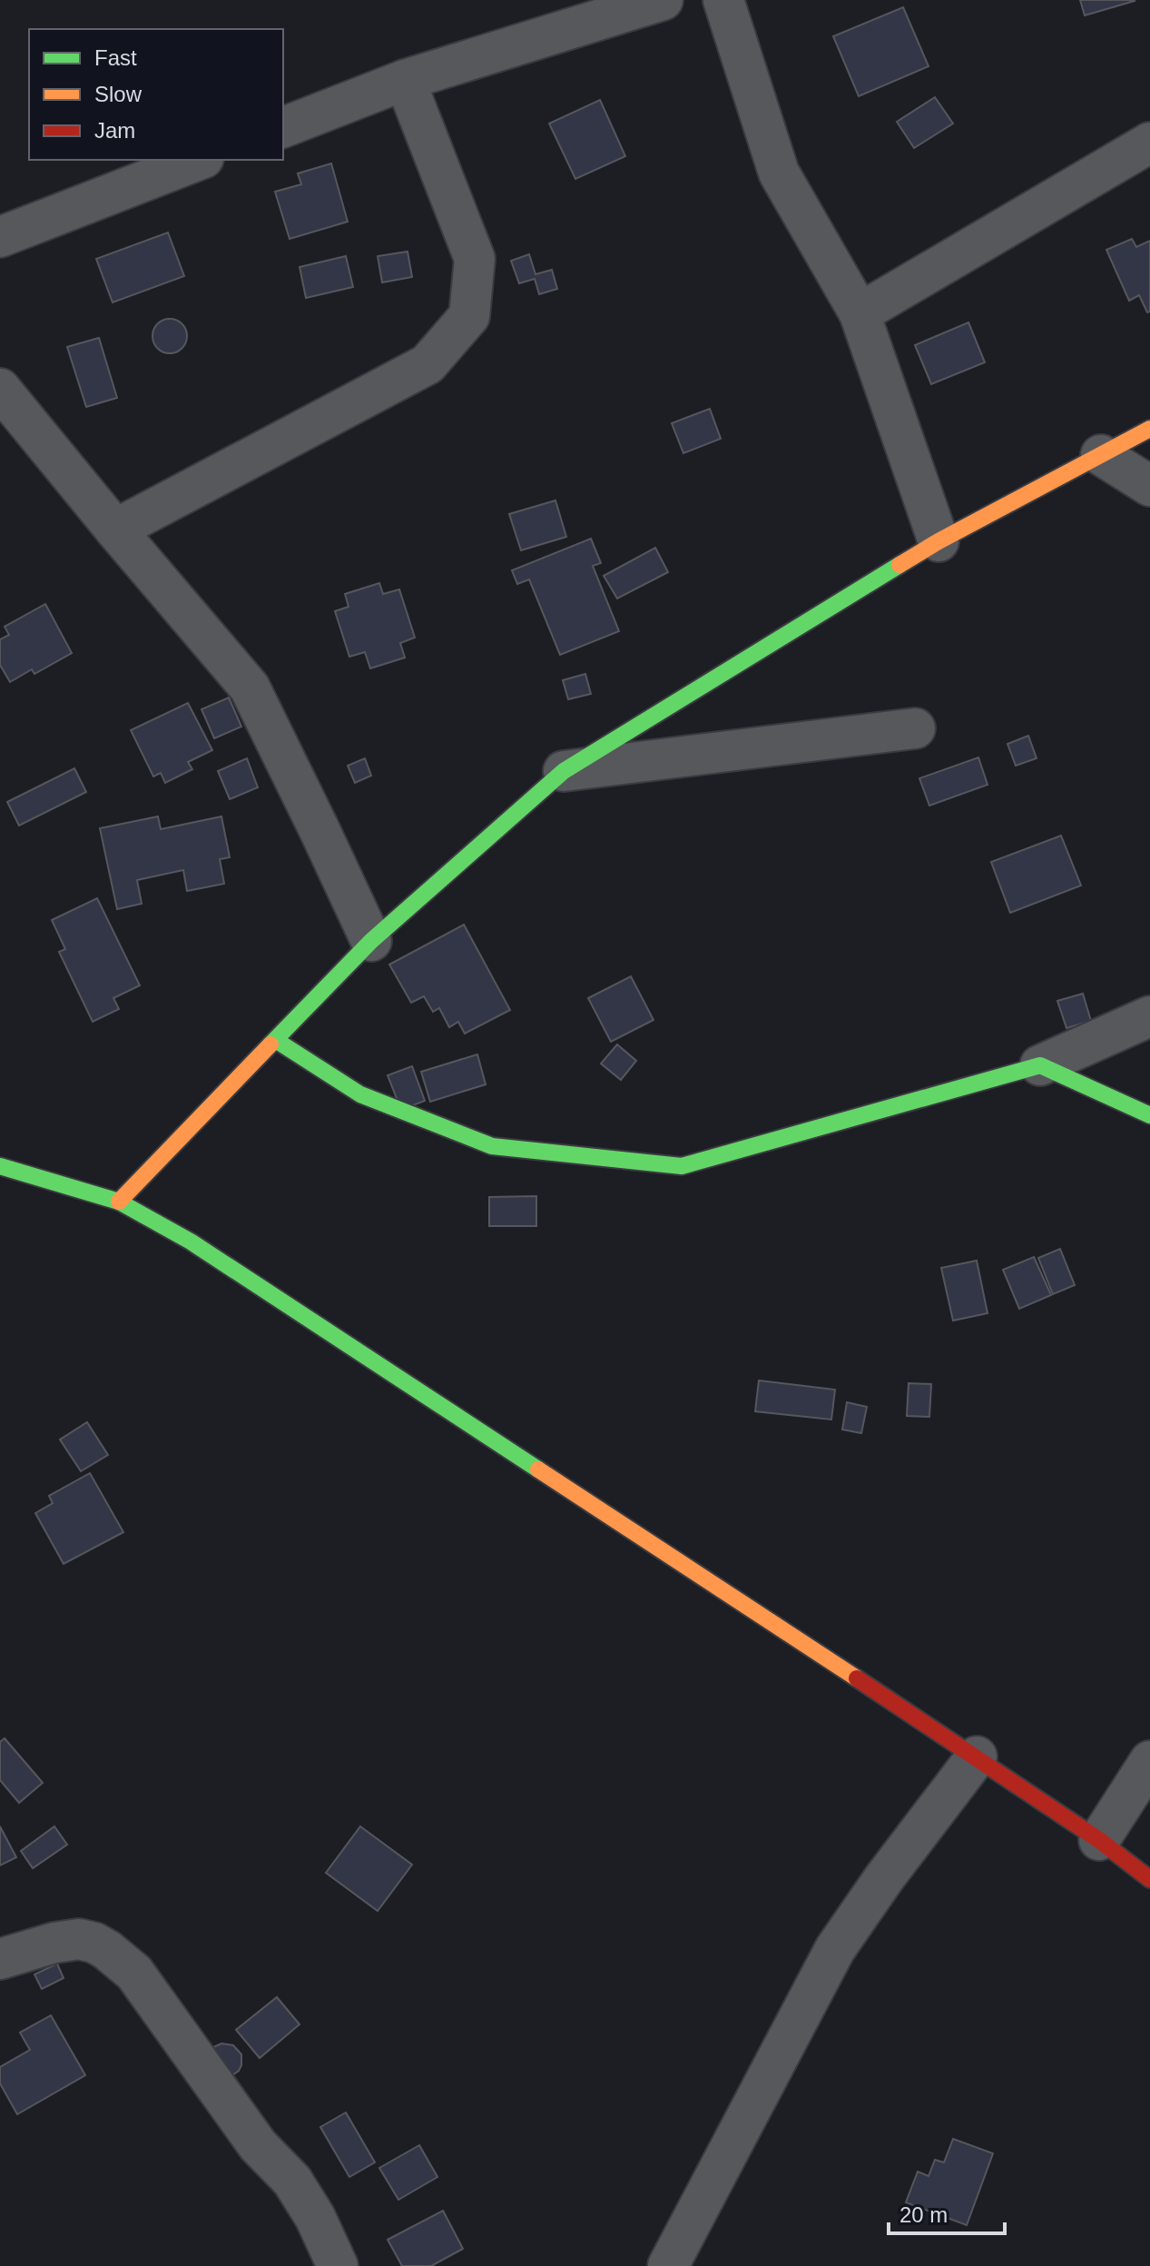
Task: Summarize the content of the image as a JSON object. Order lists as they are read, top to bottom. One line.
{"legend":["Fast","Slow","Jam"],"scale_bar":"20 m"}
